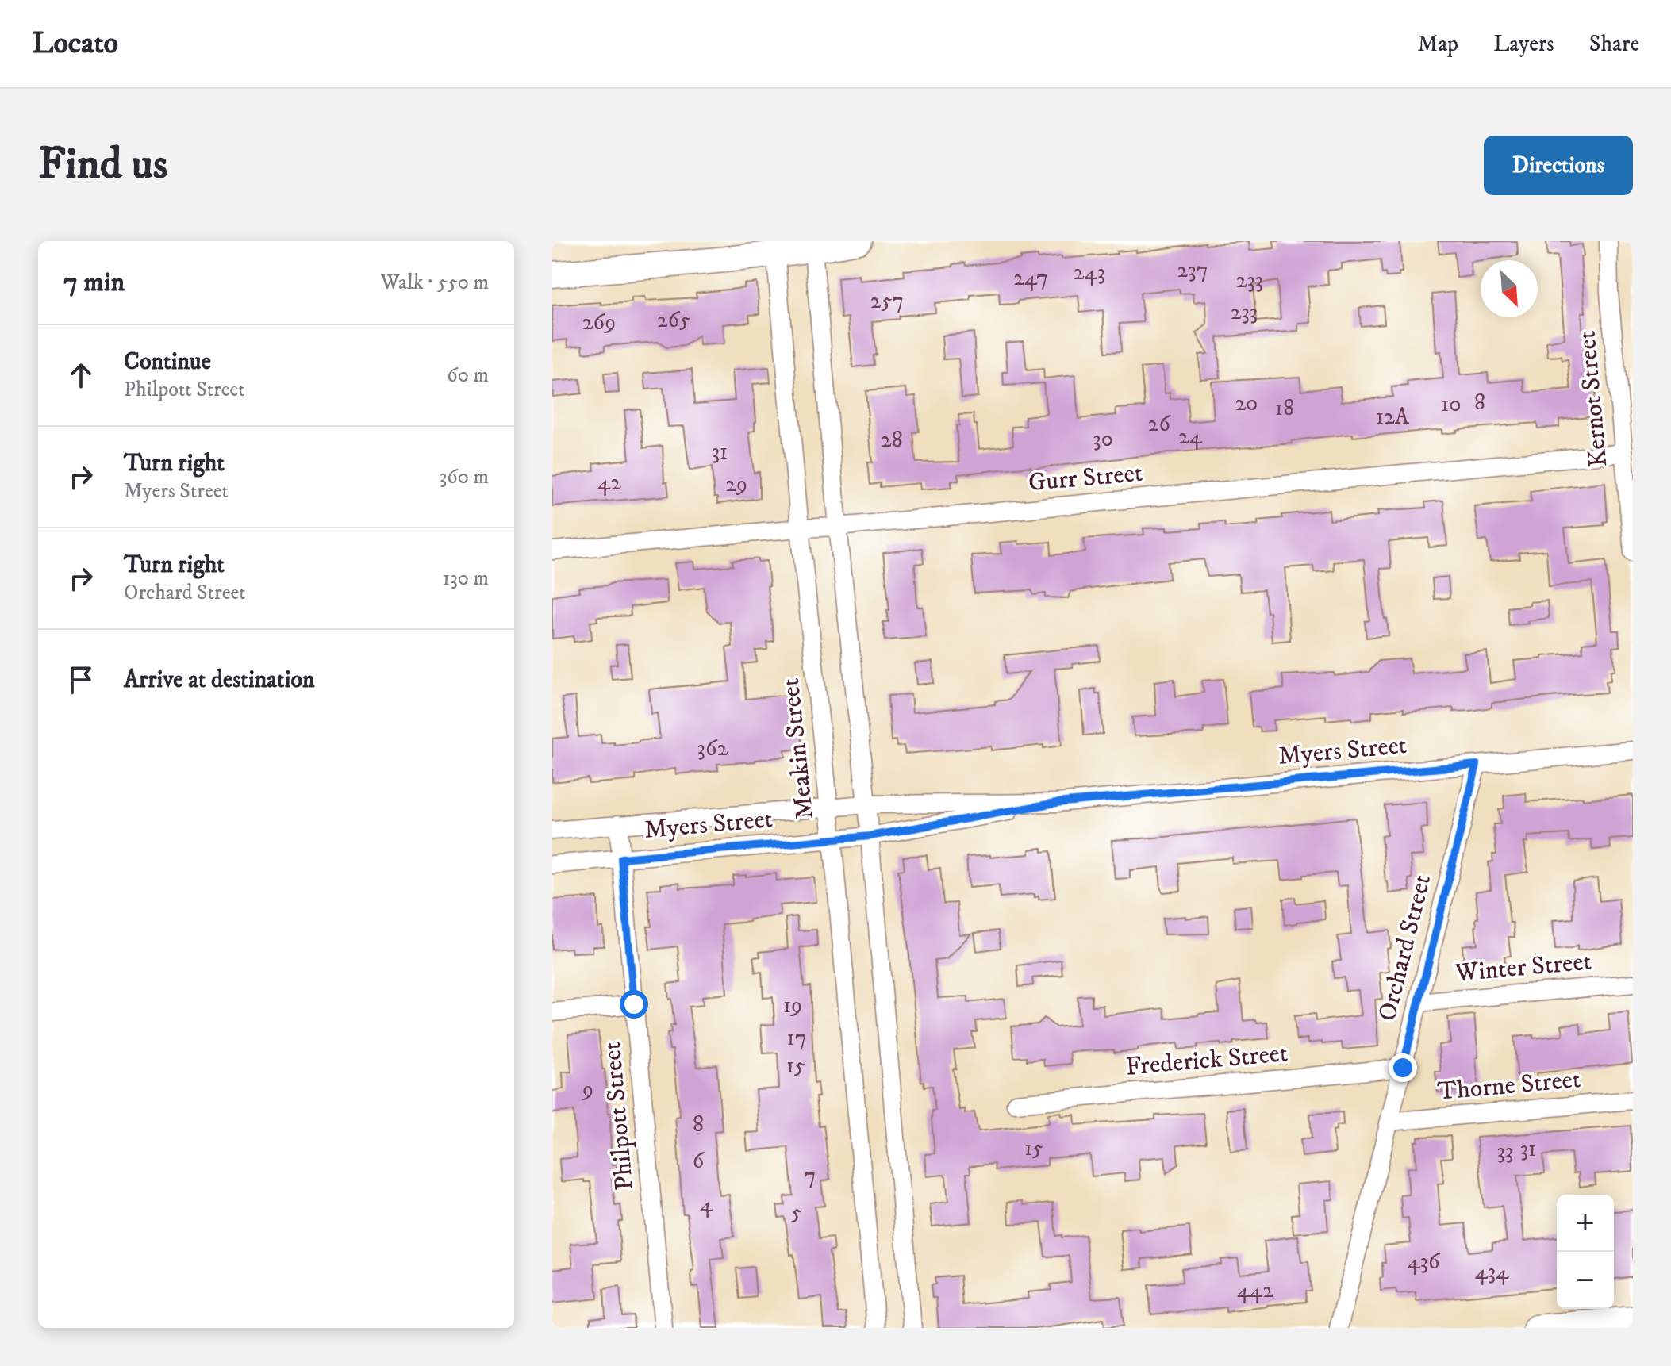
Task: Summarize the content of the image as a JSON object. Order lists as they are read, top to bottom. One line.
{"streets":{"street":["Kernot Street","Gurr Street","Meakin Street","Myers Street","Orchard Street","Winter Street","Frederick Street","Thorne Street","Philpott Street"]},"crossings":[["Kernot Street","Gurr Street"],["Gurr Street","Meakin Street"],["Meakin Street","Myers Street"],["Myers Street","Orchard Street"],["Myers Street","Philpott Street"],["Orchard Street","Winter Street"],["Orchard Street","Frederick Street"],["Orchard Street","Thorne Street"]],"house_numbers":["237","243","247","233","257","233","265","269","8","20","10","18","12A","26","24","30","28","31","42","29","362","19","17","15","9","8","15","31","33","6","7","4","5","436","434","442"],"north":"bottom right","page":{"header":"Locato","nav":["Map","Layers","Share"],"buttons":"Directions","title":"Find us","heading":["7 min","Walk · 550 m"],"list":[["Continue","Philpott Street","60 m"],["Turn right","Myers Street","360 m"],["Turn right","Orchard Street","130 m"],"Arrive at destination"],"map_buttons":["+","−"]}}
